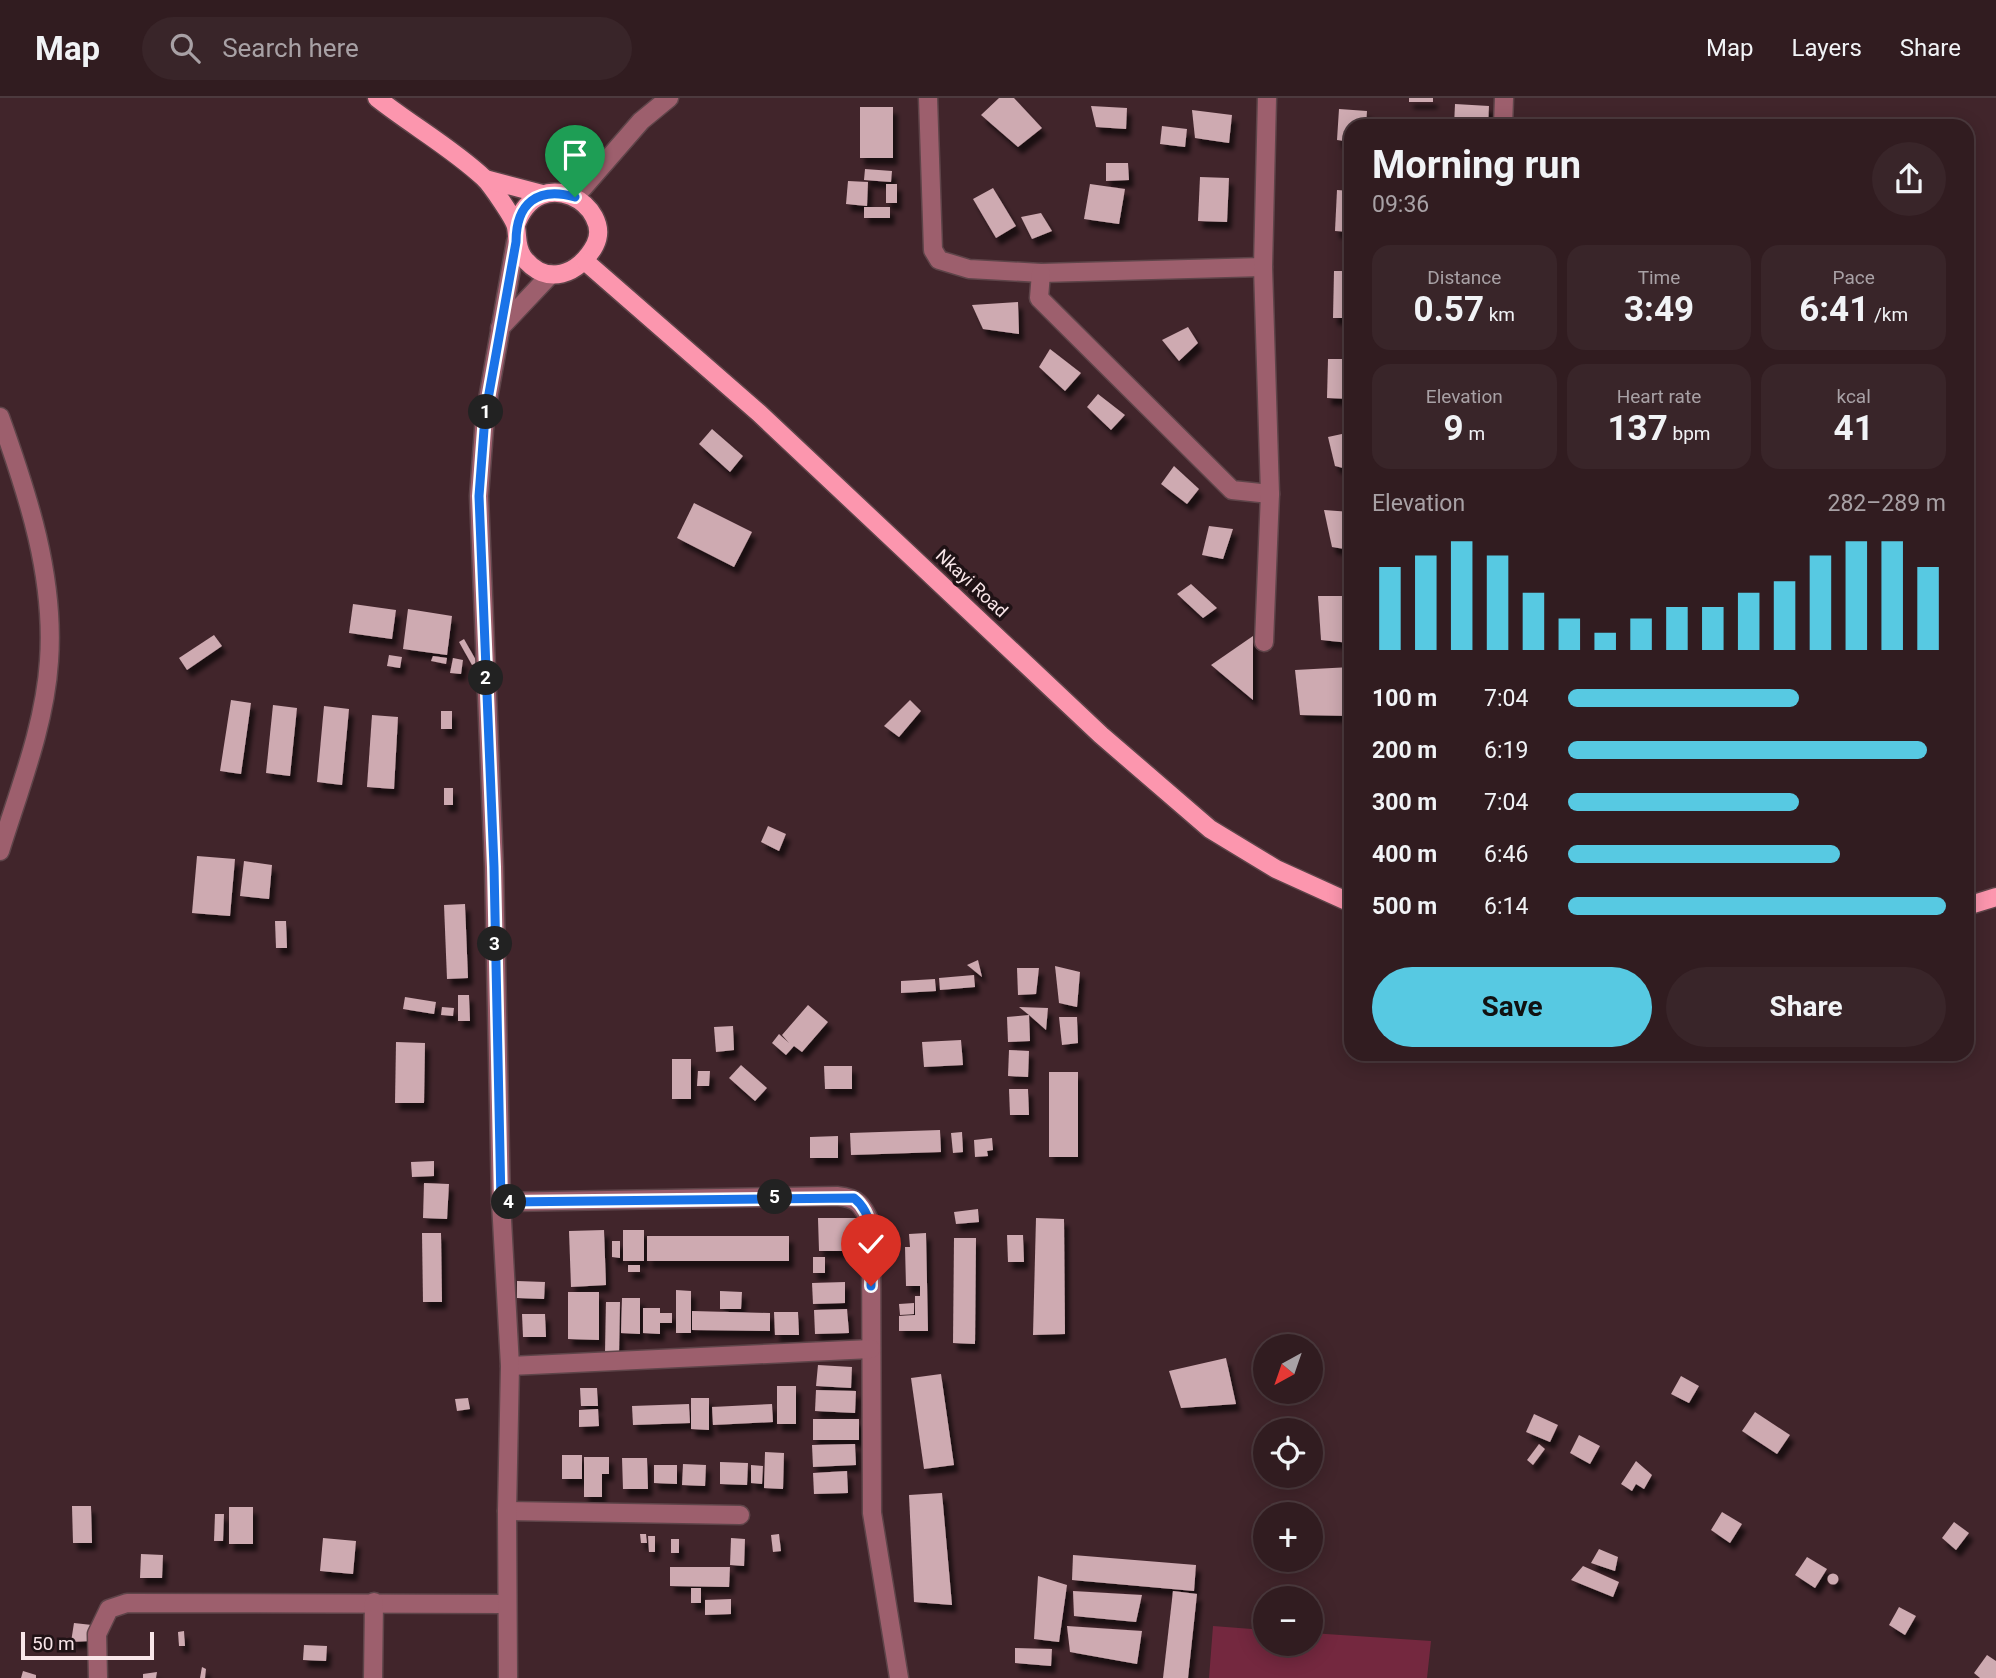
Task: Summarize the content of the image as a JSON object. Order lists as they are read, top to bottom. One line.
{"streets":{"main road":["Nkayi Road"]},"scale_bar":"50 m","north":"bottom left","page":{"header":"Map","search":"Search here","nav":["Map","Layers","Share"],"heading":["Morning run","09:36"],"stats":[["Distance","0.57 km"],["Time","3:49"],["Pace","6:41 /km"],["Elevation","9 m"],["Heart rate","137 bpm"],["kcal","41"]],"pins":["1","2","3","5","4"],"chart":["Elevation","282–289 m"],"list":[{"name":"100 m","note":"7:04"},{"name":"200 m","note":"6:19"},{"name":"300 m","note":"7:04"},{"name":"400 m","note":"6:46"},{"name":"500 m","note":"6:14"}],"buttons":["Save","Share"],"map_buttons":["+","−"],"scale":"50 m"}}
